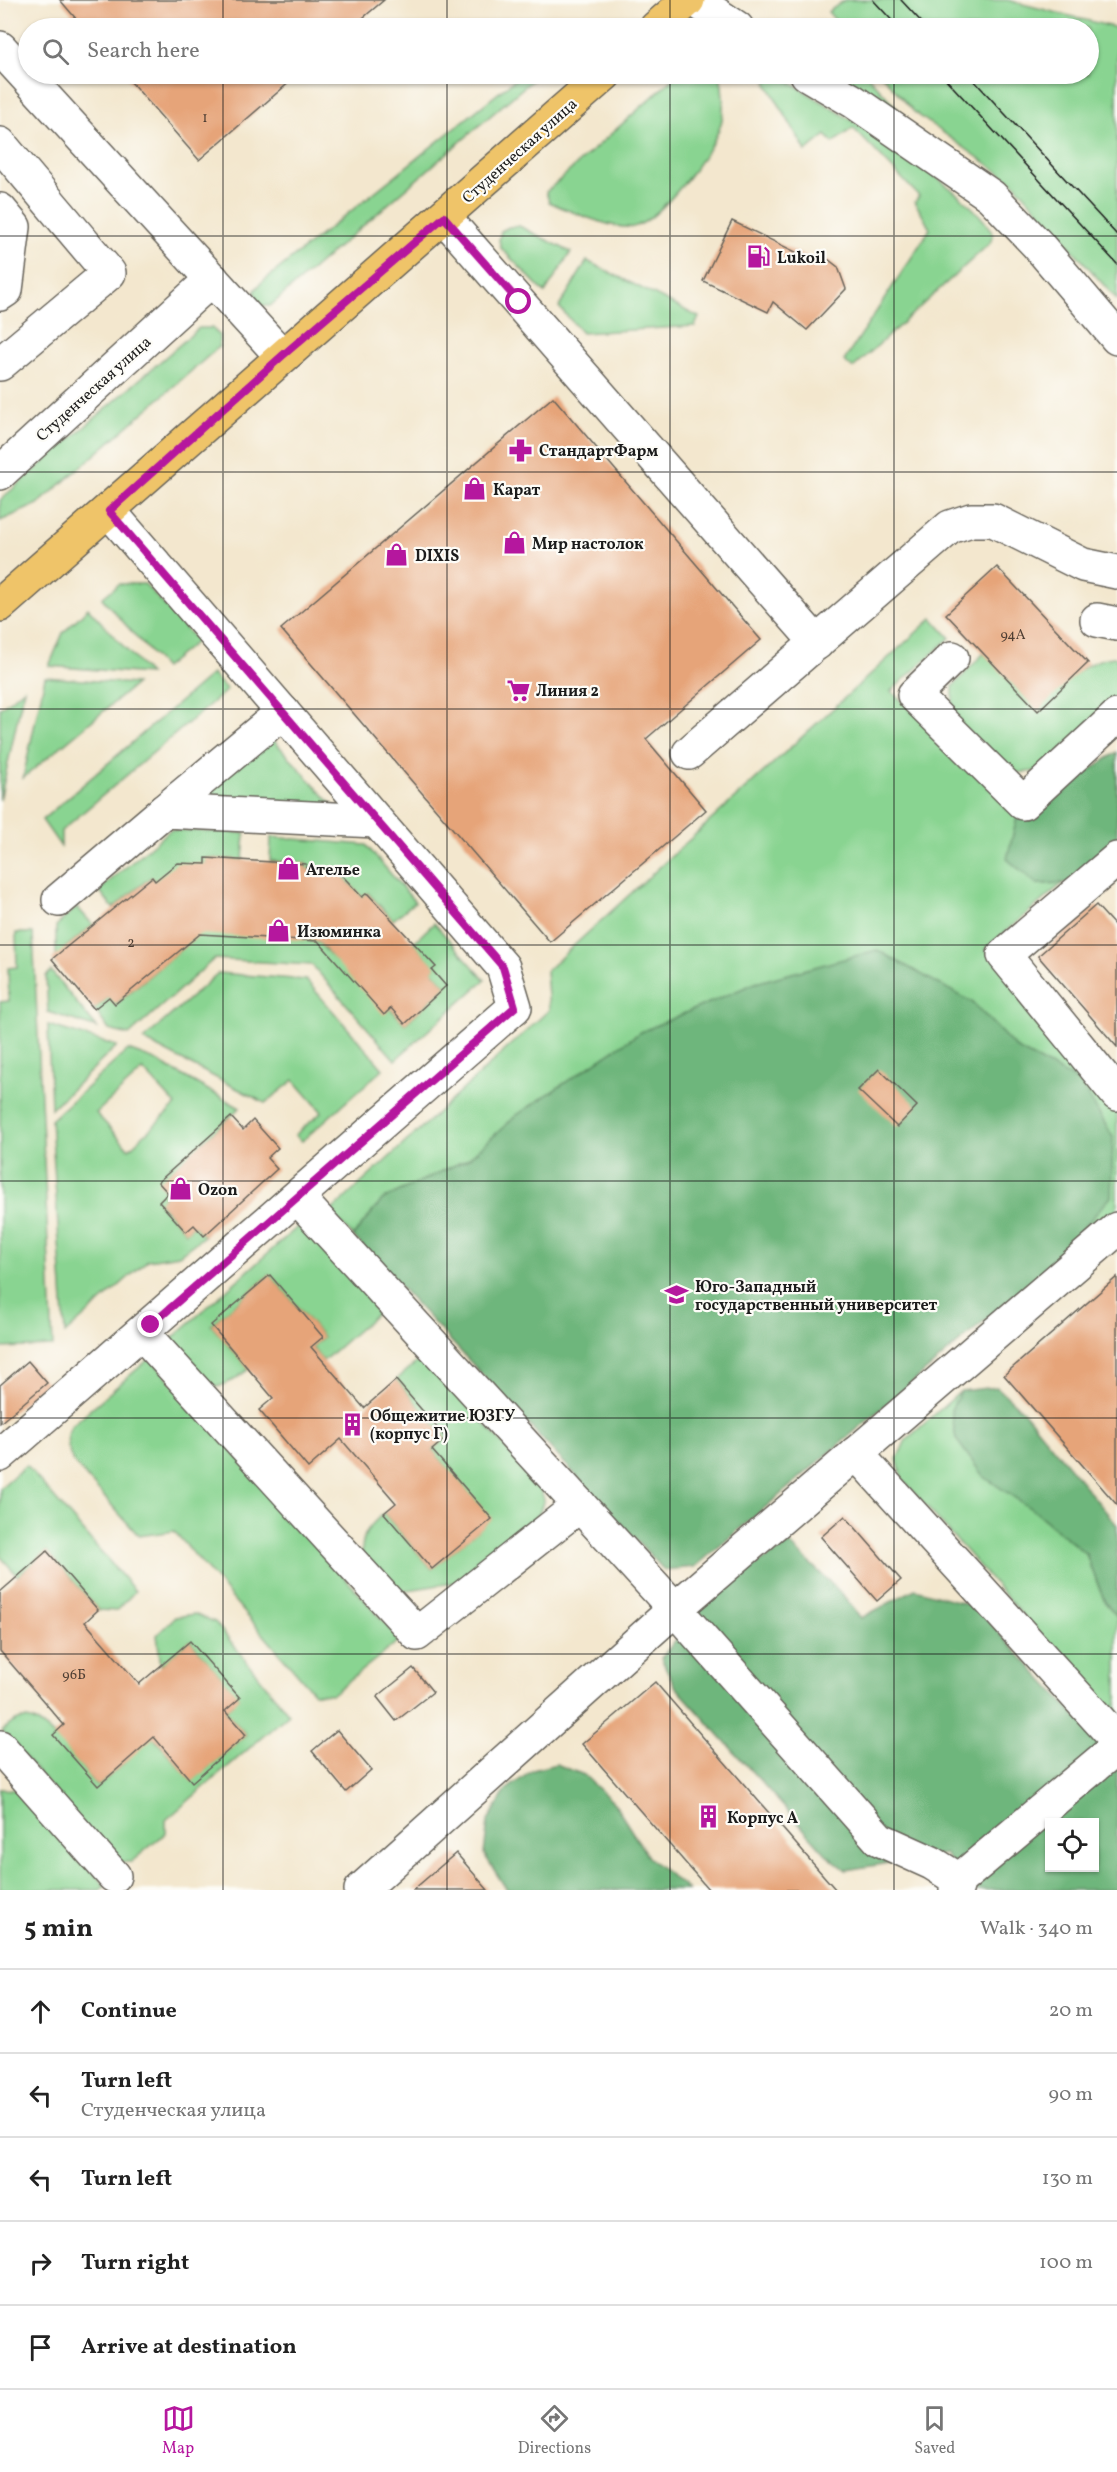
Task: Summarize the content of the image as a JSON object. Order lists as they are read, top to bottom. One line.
{"streets":{"main road":["Студенческая улица"]},"places":{"fuel station":["Lukoil"],"pharmacy":["СтандартФарм"],"shop":["Карат","Мир настолок","DIXIS","Ателье","Изюминка","Ozon"],"supermarket":["Линия 2"],"school or university":["Юго-Западный государственный университет"],"building":["Общежитие ЮЗГУ (корпус Г)","Корпус А"]},"house_numbers":["1","94А","2","96Б"],"page":{"search":"Search here","heading":["5 min","Walk · 340 m"],"list":[["Continue","20 m"],["Turn left","Студенческая улица","90 m"],["Turn left","130 m"],["Turn right","100 m"],"Arrive at destination"],"nav":["Map","Directions","Saved"]}}
